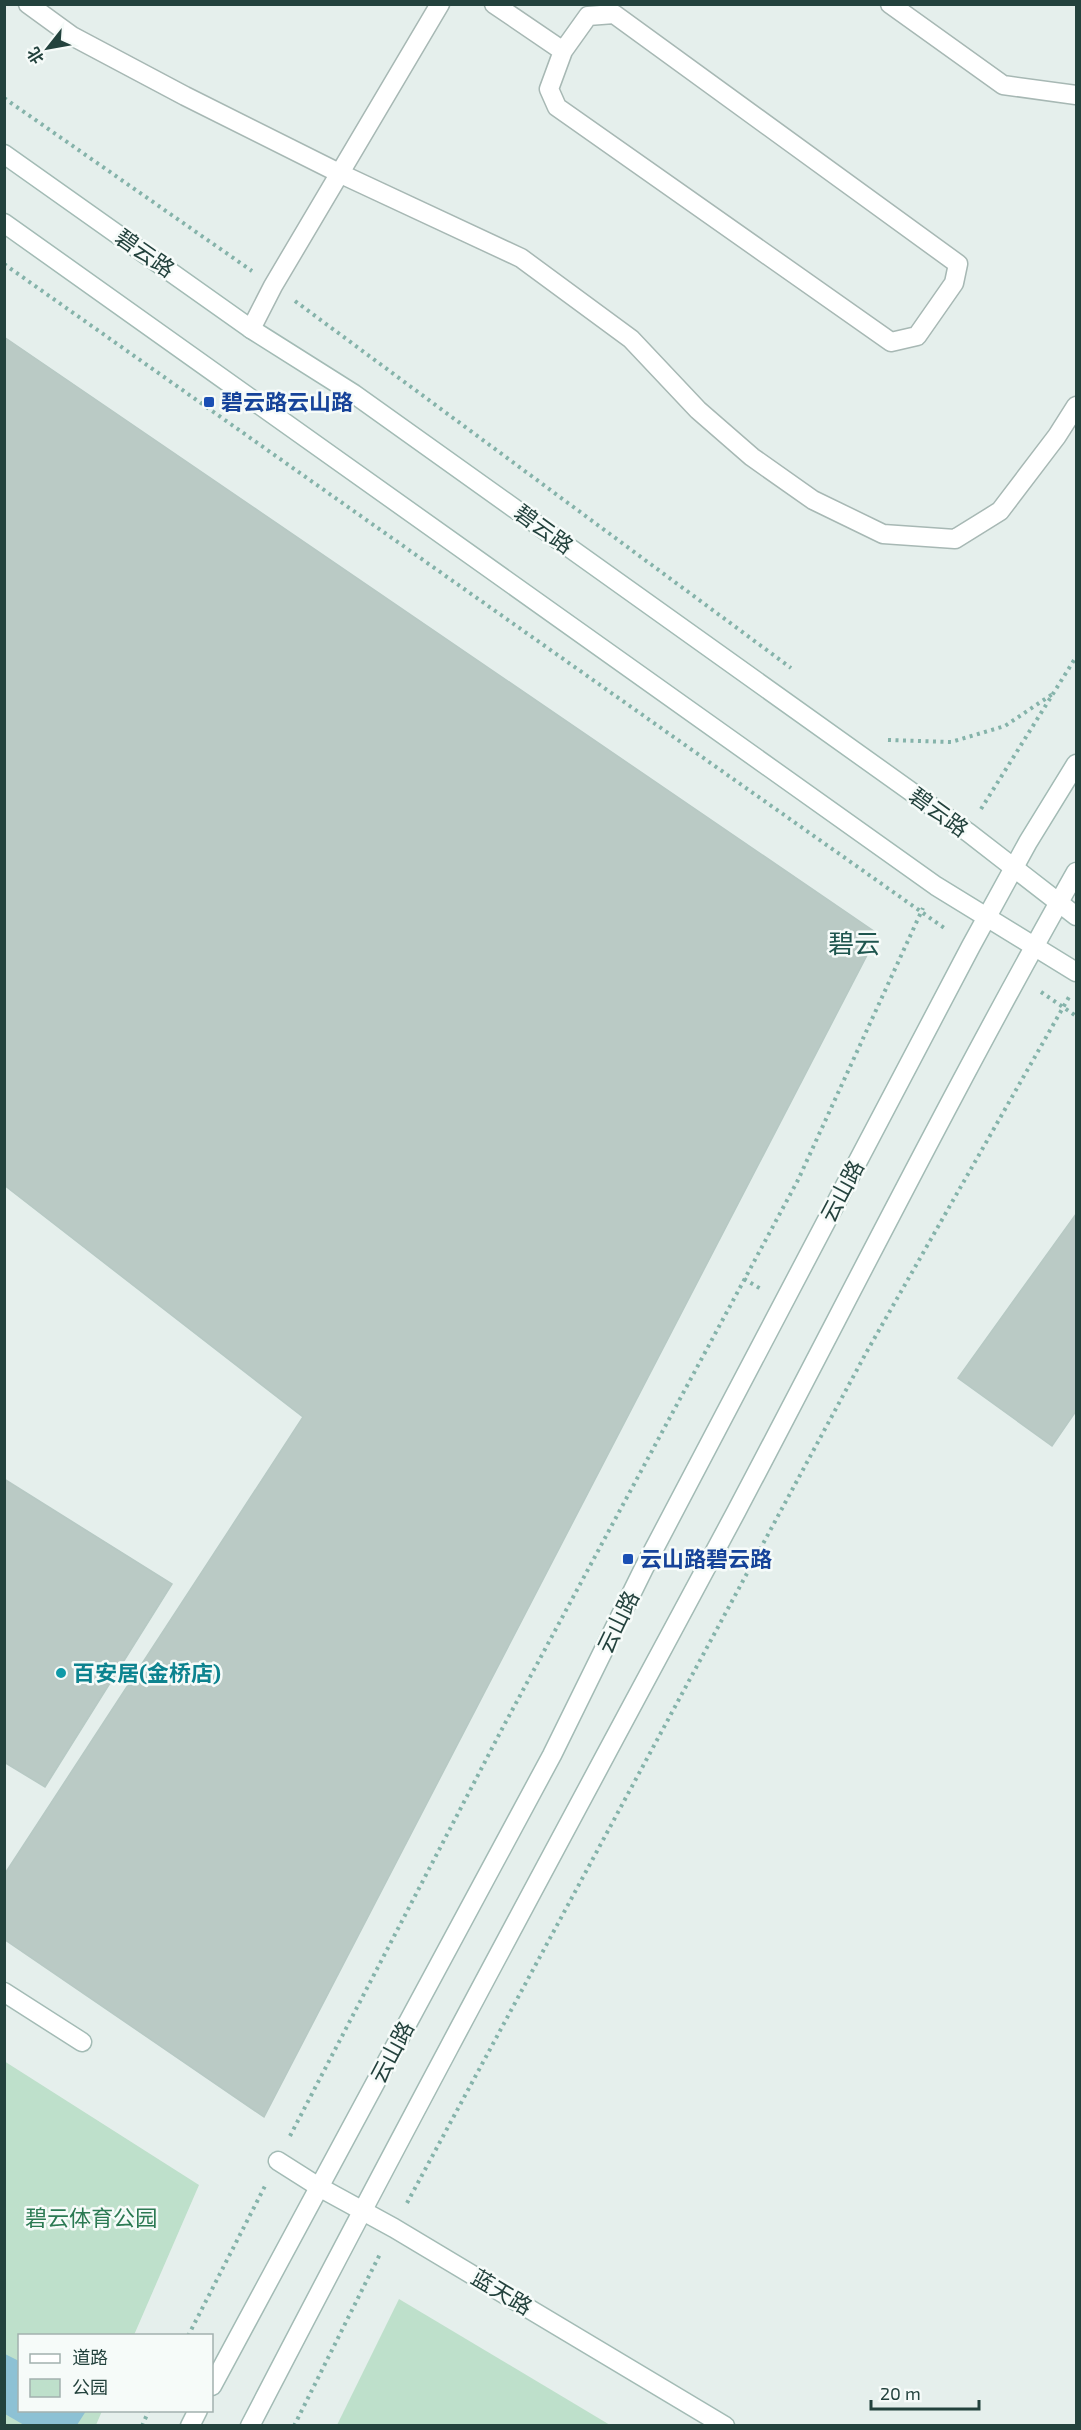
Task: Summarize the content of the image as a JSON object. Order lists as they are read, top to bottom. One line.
{"streets":{"main road":["碧云路","云山路","蓝天路"]},"crossings":[["碧云路","云山路"],["云山路","蓝天路"]],"districts":["碧云"],"parks":["碧云体育公园"],"places":{"transit":["碧云路云山路","云山路碧云路"],"other":["百安居(金桥店)"]},"legend":["道路","公园"],"scale_bar":"20 m","north":"bottom left"}
